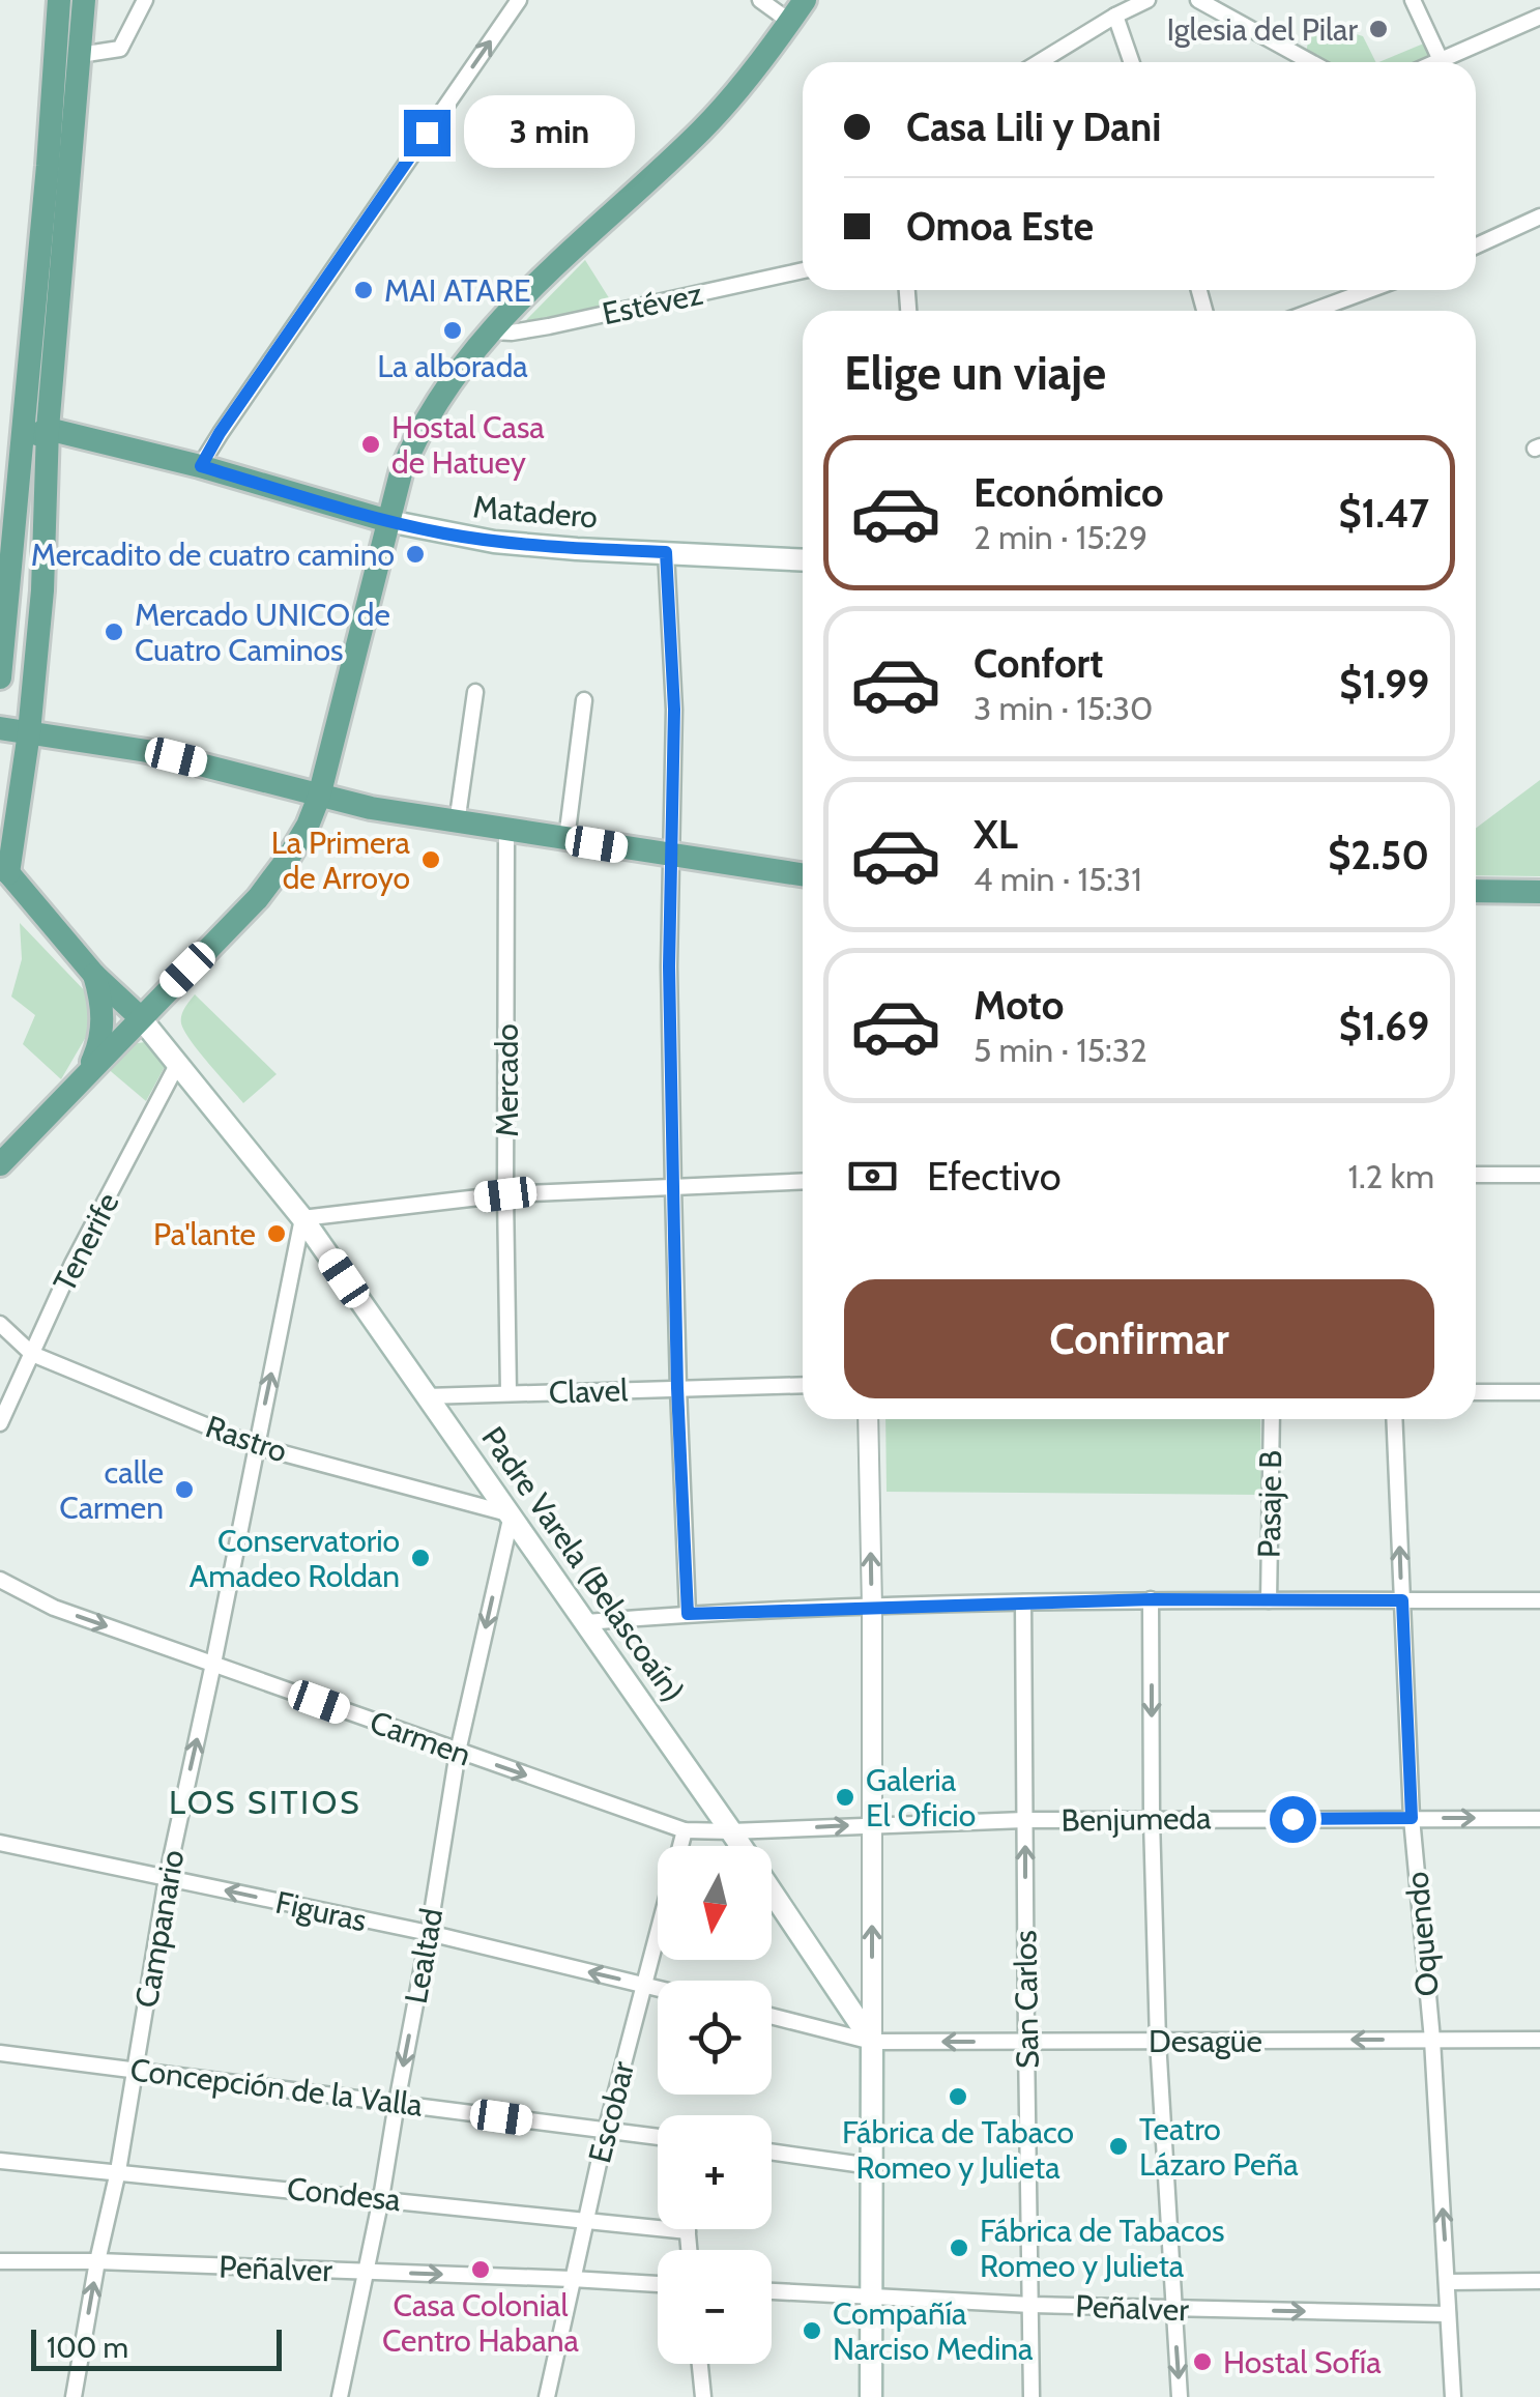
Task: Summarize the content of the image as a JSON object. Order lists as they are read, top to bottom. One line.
{"streets":{"main road":["Matadero","Padre Varela (Belascoaín)"],"street":["Estévez","Mercado","Tenerife","Clavel","Rastro","Pasaje B","Carmen","Benjumeda","Figuras","Campanario","Oquendo","Lealtad","San Carlos","Desagüe","Concepción de la Valla","Escobar","Condesa","Peñalver"]},"crossings":[["Mercado","Clavel"],["Tenerife","Rastro"],["Tenerife","Padre Varela (Belascoaín)"],["Clavel","Padre Varela (Belascoaín)"],["Rastro","Padre Varela (Belascoaín)"],["Rastro","Campanario"],["Rastro","Lealtad"],["Padre Varela (Belascoaín)","Carmen"],["Padre Varela (Belascoaín)","Benjumeda"],["Padre Varela (Belascoaín)","Campanario"],["Padre Varela (Belascoaín)","Lealtad"],["Padre Varela (Belascoaín)","Desagüe"],["Carmen","Benjumeda"],["Carmen","Campanario"],["Carmen","Lealtad"],["Carmen","Escobar"],["Benjumeda","Oquendo"],["Benjumeda","San Carlos"],["Figuras","Campanario"],["Figuras","Lealtad"],["Figuras","Escobar"],["Campanario","Concepción de la Valla"],["Campanario","Condesa"],["Campanario","Peñalver"],["Oquendo","Desagüe"],["Oquendo","Peñalver"],["Lealtad","Concepción de la Valla"],["Lealtad","Condesa"],["Lealtad","Peñalver"],["San Carlos","Desagüe"],["San Carlos","Peñalver"],["Concepción de la Valla","Escobar"],["Escobar","Condesa"],["Escobar","Peñalver"]],"one_way":["Carmen","Figuras","Campanario","Oquendo","Lealtad","Desagüe","Peñalver"],"districts":["LOS SITIOS"],"places":["Iglesia del Pilar","MAI ATARE","La alborada","Hostal Casa de Hatuey","Mercadito de cuatro camino","Mercado UNICO de Cuatro Caminos","La Primera de Arroyo","Pa'lante","calle Carmen","Conservatorio Amadeo Roldan","Galeria El Oficio","Fábrica de Tabaco Romeo y Julieta","Teatro Lázaro Peña","Fábrica de Tabacos Romeo y Julieta","Casa Colonial Centro Habana","Compañía Narciso Medina","Hostal Sofía"],"scale_bar":"100 m","north":"bottom","page":{"banner":["Casa Lili y Dani","Omoa Este"],"bubble":"3 min","heading":"Elige un viaje","list":[{"name":"Económico","note":"2 min · 15:29","value":"$1.47"},{"name":"Confort","note":"3 min · 15:30","value":"$1.99"},{"name":"XL","note":"4 min · 15:31","value":"$2.50"},{"name":"Moto","note":"5 min · 15:32","value":"$1.69"}],"pay":["Efectivo","1.2 km"],"buttons":"Confirmar","map_buttons":["+","−"],"scale":"100 m"}}
